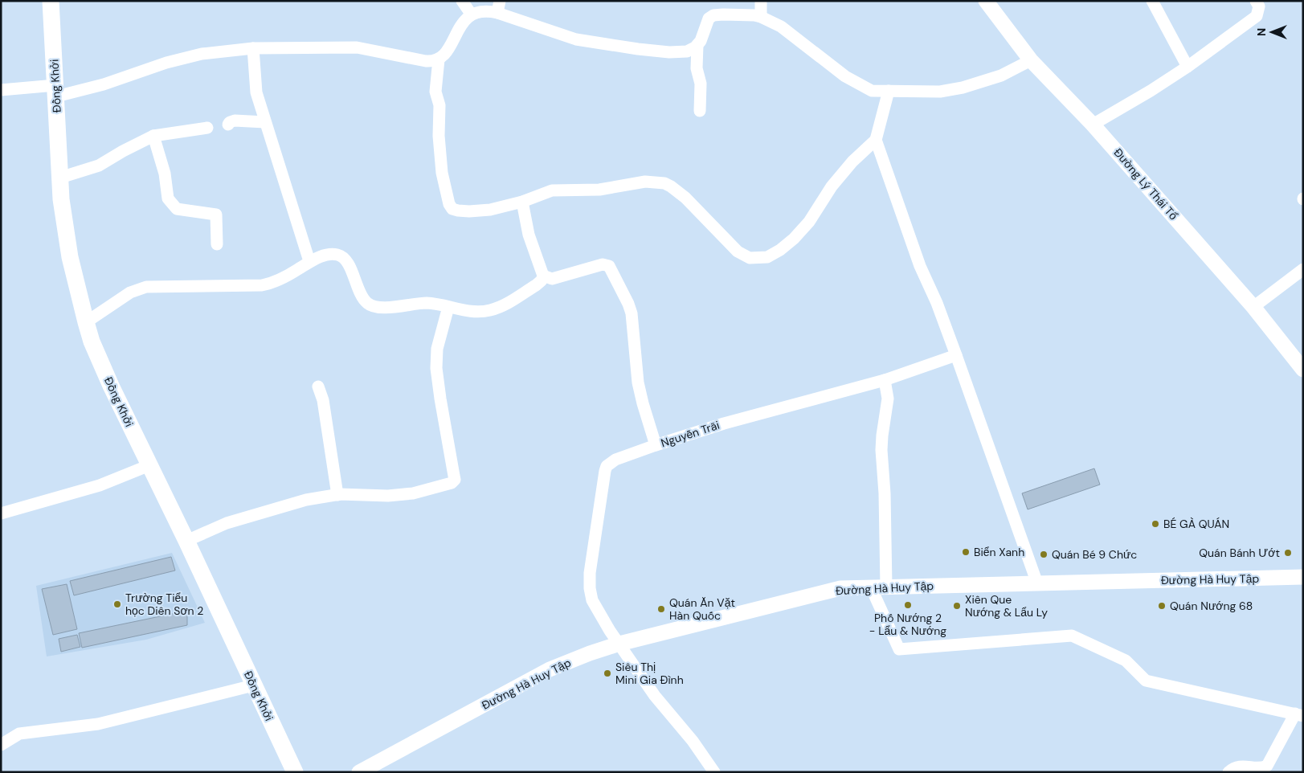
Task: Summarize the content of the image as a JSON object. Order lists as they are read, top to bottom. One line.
{"streets":{"main road":["Đồng Khởi"],"street":["Đường Lý Thái Tổ","Nguyễn Trãi","Đường Hà Huy Tập"]},"crossings":[["Nguyễn Trãi","Đường Hà Huy Tập"]],"places":["BÉ GÀ QUÁN","Biển Xanh","Quán Bánh Ướt","Quán Bé 9 Chức","Trường Tiểu học Diên Sơn 2","Phố Nướng 2 - Lẩu & Nướng","Xiên Que Nướng & Lẩu Ly","Quán Nướng 68","Quán Ăn Vặt Hàn Quốc","Siêu Thị Mini Gia Đình"],"north":"left"}
